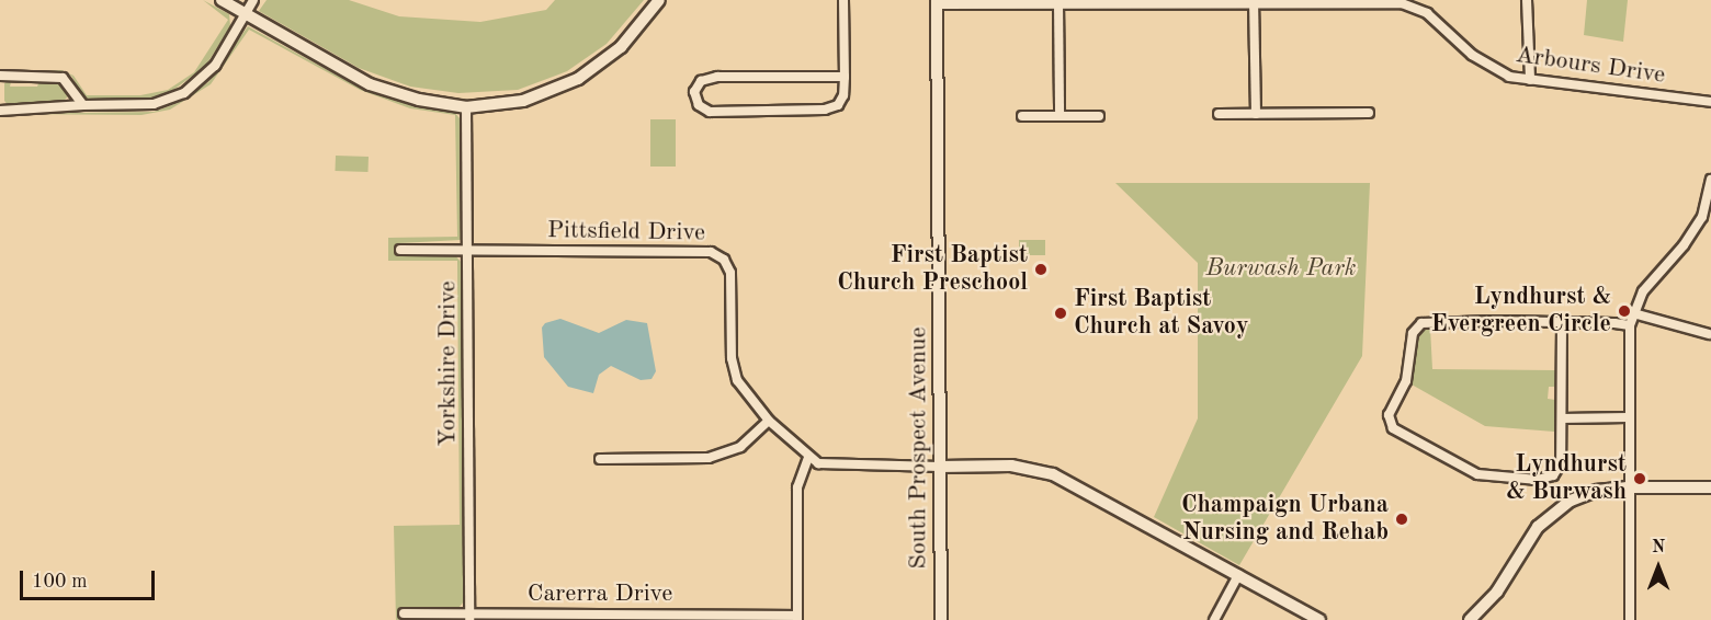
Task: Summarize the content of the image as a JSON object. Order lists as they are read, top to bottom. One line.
{"streets":{"street":["Arbours Drive","Pittsfield Drive","Yorkshire Drive","South Prospect Avenue","Carerra Drive"]},"crossings":[["Arbours Drive","South Prospect Avenue"],["Pittsfield Drive","Yorkshire Drive"],["Pittsfield Drive","South Prospect Avenue"],["Yorkshire Drive","Carerra Drive"]],"parks":["Burwash Park"],"places":["First Baptist Church Preschool","Lyndhurst & Evergreen Circle","First Baptist Church at Savoy","Lyndhurst & Burwash","Champaign Urbana Nursing and Rehab"],"scale_bar":"100 m","north":"top"}
